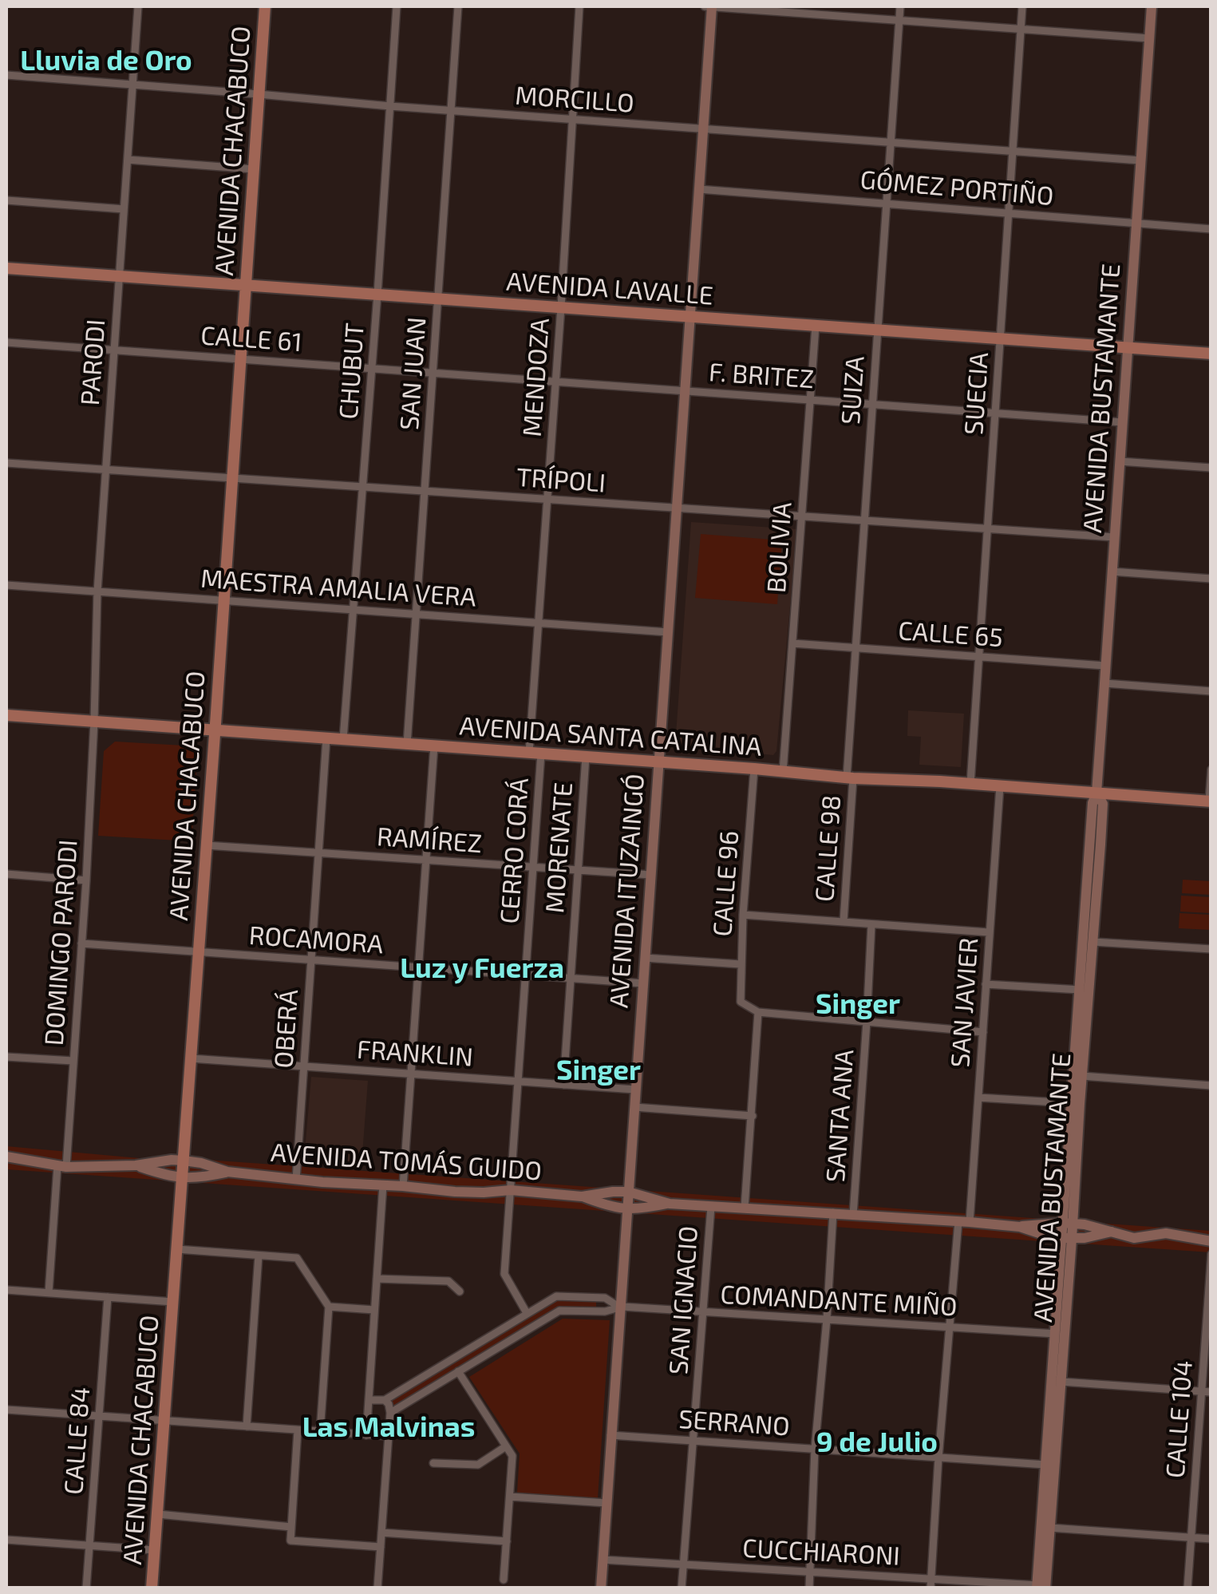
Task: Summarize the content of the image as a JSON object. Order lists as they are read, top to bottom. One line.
{"streets":{"main road":["AVENIDA CHACABUCO","AVENIDA LAVALLE","AVENIDA BUSTAMANTE","AVENIDA SANTA CATALINA","AVENIDA ITUZAINGÓ","AVENIDA TOMÁS GUIDO"],"street":["MORCILLO","GÓMEZ PORTIÑO","CALLE 61","PARODI","CHUBUT","SAN JUAN","F. BRITEZ","MENDOZA","SUIZA","SUECIA","TRÍPOLI","BOLIVIA","MAESTRA AMALIA VERA","CALLE 65","RAMÍREZ","MORENATE","CALLE 98","CERRO CORÁ","CALLE 96","ROCAMORA","DOMINGO PARODI","SAN JAVIER","OBERÁ","FRANKLIN","SANTA ANA","SAN IGNACIO","COMANDANTE MIÑO","CALLE 104","SERRANO","CALLE 84","CUCCHIARONI"]},"crossings":[["MORCILLO","AVENIDA CHACABUCO"],["MORCILLO","PARODI"],["MORCILLO","CHUBUT"],["MORCILLO","SAN JUAN"],["MORCILLO","MENDOZA"],["MORCILLO","SUIZA"],["MORCILLO","SUECIA"],["MORCILLO","AVENIDA BUSTAMANTE"],["MORCILLO","AVENIDA ITUZAINGÓ"],["AVENIDA CHACABUCO","AVENIDA LAVALLE"],["AVENIDA CHACABUCO","CALLE 61"],["AVENIDA CHACABUCO","TRÍPOLI"],["AVENIDA CHACABUCO","MAESTRA AMALIA VERA"],["AVENIDA CHACABUCO","AVENIDA SANTA CATALINA"],["AVENIDA CHACABUCO","RAMÍREZ"],["AVENIDA CHACABUCO","ROCAMORA"],["AVENIDA CHACABUCO","FRANKLIN"],["AVENIDA CHACABUCO","AVENIDA TOMÁS GUIDO"],["GÓMEZ PORTIÑO","SUIZA"],["GÓMEZ PORTIÑO","SUECIA"],["GÓMEZ PORTIÑO","AVENIDA BUSTAMANTE"],["GÓMEZ PORTIÑO","AVENIDA ITUZAINGÓ"],["AVENIDA LAVALLE","PARODI"],["AVENIDA LAVALLE","CHUBUT"],["AVENIDA LAVALLE","SAN JUAN"],["AVENIDA LAVALLE","MENDOZA"],["AVENIDA LAVALLE","SUIZA"],["AVENIDA LAVALLE","SUECIA"],["AVENIDA LAVALLE","AVENIDA BUSTAMANTE"],["AVENIDA LAVALLE","BOLIVIA"],["AVENIDA LAVALLE","AVENIDA ITUZAINGÓ"],["CALLE 61","PARODI"],["CALLE 61","CHUBUT"],["CALLE 61","SAN JUAN"],["CALLE 61","F. BRITEZ"],["CALLE 61","MENDOZA"],["CALLE 61","AVENIDA ITUZAINGÓ"],["PARODI","TRÍPOLI"],["PARODI","MAESTRA AMALIA VERA"],["PARODI","AVENIDA SANTA CATALINA"],["PARODI","DOMINGO PARODI"],["CHUBUT","TRÍPOLI"],["CHUBUT","MAESTRA AMALIA VERA"],["CHUBUT","AVENIDA SANTA CATALINA"],["SAN JUAN","TRÍPOLI"],["SAN JUAN","MAESTRA AMALIA VERA"],["SAN JUAN","AVENIDA SANTA CATALINA"],["F. BRITEZ","SUIZA"],["F. BRITEZ","SUECIA"],["F. BRITEZ","AVENIDA BUSTAMANTE"],["F. BRITEZ","BOLIVIA"],["F. BRITEZ","AVENIDA ITUZAINGÓ"],["MENDOZA","TRÍPOLI"],["MENDOZA","MAESTRA AMALIA VERA"],["MENDOZA","AVENIDA SANTA CATALINA"],["MENDOZA","CERRO CORÁ"],["SUIZA","TRÍPOLI"],["SUIZA","CALLE 65"],["SUIZA","AVENIDA SANTA CATALINA"],["SUIZA","CALLE 98"],["SUECIA","TRÍPOLI"],["SUECIA","CALLE 65"],["SUECIA","AVENIDA SANTA CATALINA"],["AVENIDA BUSTAMANTE","TRÍPOLI"],["AVENIDA BUSTAMANTE","CALLE 65"],["AVENIDA BUSTAMANTE","AVENIDA SANTA CATALINA"],["AVENIDA BUSTAMANTE","AVENIDA TOMÁS GUIDO"],["AVENIDA BUSTAMANTE","COMANDANTE MIÑO"],["AVENIDA BUSTAMANTE","SERRANO"],["AVENIDA BUSTAMANTE","CUCCHIARONI"],["TRÍPOLI","BOLIVIA"],["TRÍPOLI","AVENIDA ITUZAINGÓ"],["BOLIVIA","CALLE 65"],["BOLIVIA","AVENIDA SANTA CATALINA"],["MAESTRA AMALIA VERA","AVENIDA ITUZAINGÓ"],["AVENIDA SANTA CATALINA","MORENATE"],["AVENIDA SANTA CATALINA","CALLE 98"],["AVENIDA SANTA CATALINA","CERRO CORÁ"],["AVENIDA SANTA CATALINA","CALLE 96"],["AVENIDA SANTA CATALINA","AVENIDA ITUZAINGÓ"],["AVENIDA SANTA CATALINA","DOMINGO PARODI"],["AVENIDA SANTA CATALINA","SAN JAVIER"],["AVENIDA SANTA CATALINA","OBERÁ"],["RAMÍREZ","MORENATE"],["RAMÍREZ","CERRO CORÁ"],["RAMÍREZ","AVENIDA ITUZAINGÓ"],["RAMÍREZ","OBERÁ"],["MORENATE","ROCAMORA"],["MORENATE","FRANKLIN"],["CERRO CORÁ","ROCAMORA"],["CERRO CORÁ","FRANKLIN"],["CERRO CORÁ","AVENIDA TOMÁS GUIDO"],["AVENIDA ITUZAINGÓ","ROCAMORA"],["AVENIDA ITUZAINGÓ","FRANKLIN"],["AVENIDA ITUZAINGÓ","AVENIDA TOMÁS GUIDO"],["AVENIDA ITUZAINGÓ","COMANDANTE MIÑO"],["AVENIDA ITUZAINGÓ","SERRANO"],["AVENIDA ITUZAINGÓ","CUCCHIARONI"],["ROCAMORA","DOMINGO PARODI"],["ROCAMORA","OBERÁ"],["DOMINGO PARODI","AVENIDA TOMÁS GUIDO"],["SAN JAVIER","AVENIDA TOMÁS GUIDO"],["SAN JAVIER","COMANDANTE MIÑO"],["SAN JAVIER","SERRANO"],["SAN JAVIER","CUCCHIARONI"],["OBERÁ","FRANKLIN"],["OBERÁ","AVENIDA TOMÁS GUIDO"],["SANTA ANA","AVENIDA TOMÁS GUIDO"],["SANTA ANA","COMANDANTE MIÑO"],["SANTA ANA","SERRANO"],["SANTA ANA","CUCCHIARONI"],["AVENIDA TOMÁS GUIDO","SAN IGNACIO"],["SAN IGNACIO","COMANDANTE MIÑO"],["SAN IGNACIO","SERRANO"],["SAN IGNACIO","CUCCHIARONI"]],"districts":["Lluvia de Oro","Luz y Fuerza","Singer","Singer","Las Malvinas","9 de Julio"]}
